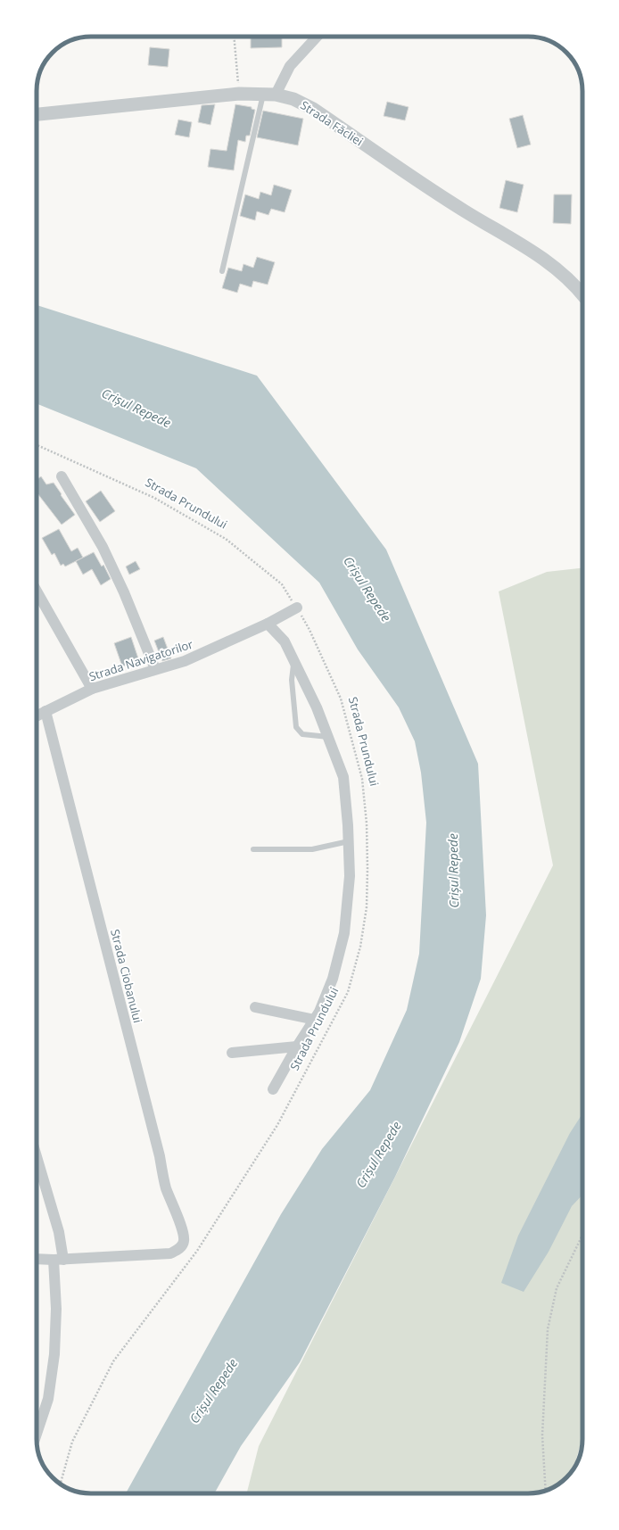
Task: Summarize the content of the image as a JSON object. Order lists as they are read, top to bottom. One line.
{"streets":{"street":["Strada Făcliei","Strada Prundului","Strada Navigatorilor","Strada Ciobanului"]},"crossings":[["Strada Prundului","Strada Navigatorilor"],["Strada Navigatorilor","Strada Ciobanului"]],"water":["Crișul Repede"]}
